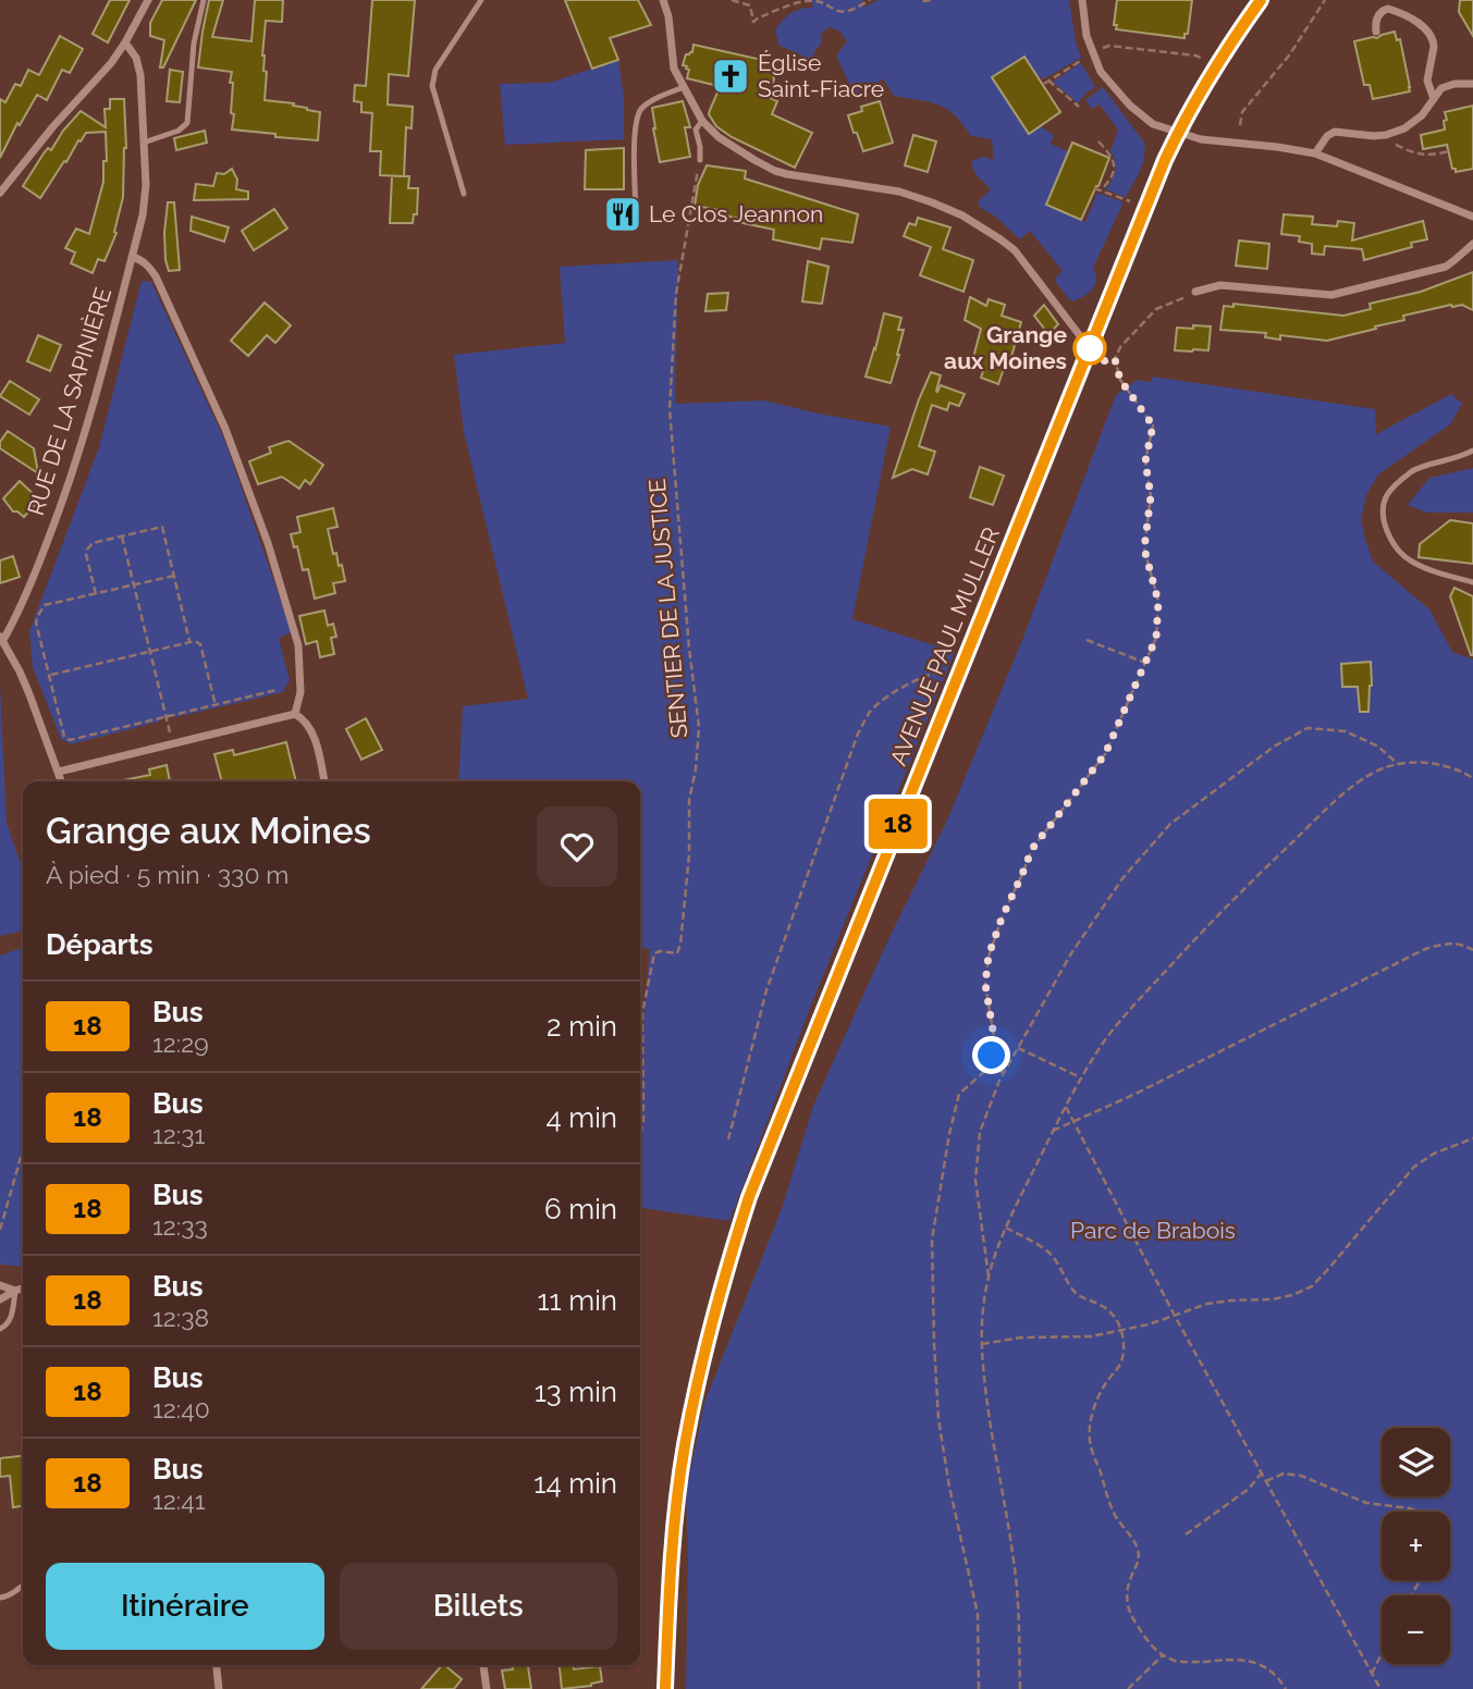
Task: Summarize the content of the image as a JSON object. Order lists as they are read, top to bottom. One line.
{"streets":{"main road":["AVENUE PAUL MULLER"],"street":["RUE DE LA SAPINIÈRE"],"path":["SENTIER DE LA JUSTICE"]},"parks":["Parc de Brabois"],"places":{"church":["Église Saint-Fiacre"],"restaurant":["Le Clos Jeannon"],"other":["Grange aux Moines"]},"lines":["bus line 18"],"page":{"on_map":"18","heading":[["Grange aux Moines","À pied · 5 min · 330 m"],"Départs"],"list":[{"mark":"18","name":"Bus","note":"12:29","value":"2 min"},{"mark":"18","name":"Bus","note":"12:31","value":"4 min"},{"mark":"18","name":"Bus","note":"12:33","value":"6 min"},{"mark":"18","name":"Bus","note":"12:38","value":"11 min"},{"mark":"18","name":"Bus","note":"12:40","value":"13 min"},{"mark":"18","name":"Bus","note":"12:41","value":"14 min"}],"map_buttons":["+","−"],"buttons":["Itinéraire","Billets"]}}
